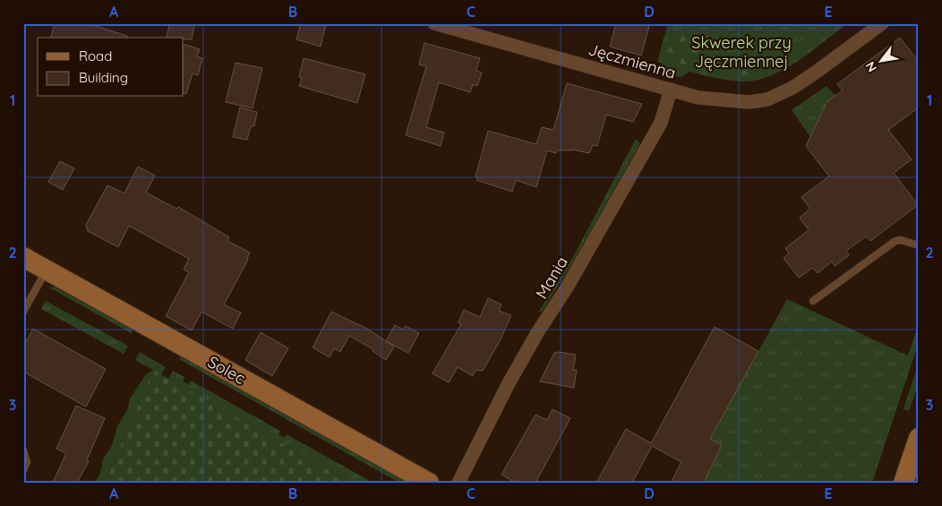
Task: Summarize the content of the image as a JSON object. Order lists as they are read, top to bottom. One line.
{"streets":{"main road":["Solec"],"street":["Jęczmienna","Mania"]},"crossings":[["Jęczmienna","Mania"]],"parks":["Skwerek przy Jęczmiennej"],"legend":["Road","Building"],"north":"bottom left","grid":{"columns":["A","B","C","D","E"],"rows":["1","2","3"]}}
